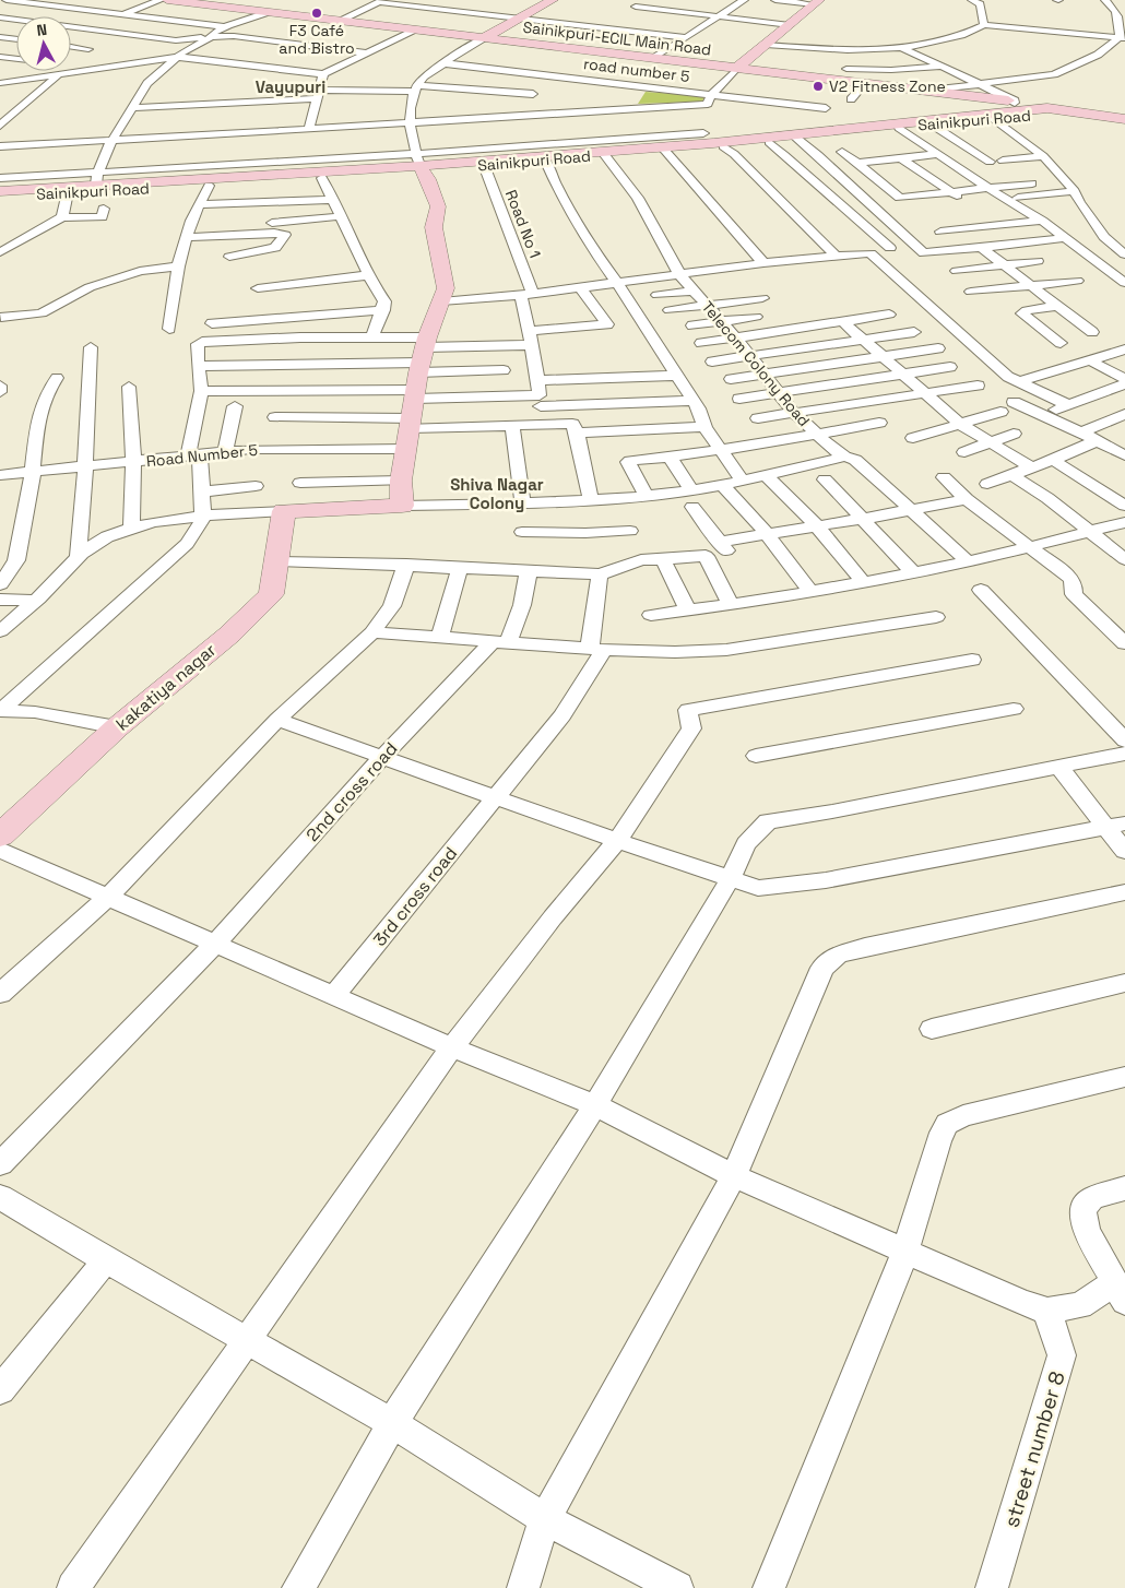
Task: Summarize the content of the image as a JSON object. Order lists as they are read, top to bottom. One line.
{"streets":{"main road":["Sainikpuri-ECIL Main Road","Sainikpuri Road","kakatiya nagar"],"street":["road number 5","Road No 1","Telecom Colony Road","Road Number 5","2nd cross road","3rd cross road","street number 8"]},"crossings":[["Sainikpuri-ECIL Main Road","Sainikpuri Road"],["road number 5","Sainikpuri Road"],["Sainikpuri Road","Road No 1"],["Sainikpuri Road","Telecom Colony Road"]],"districts":["Vayupuri","Shiva Nagar Colony"],"places":["F3 Café and Bistro","V2 Fitness Zone"],"north":"top"}
